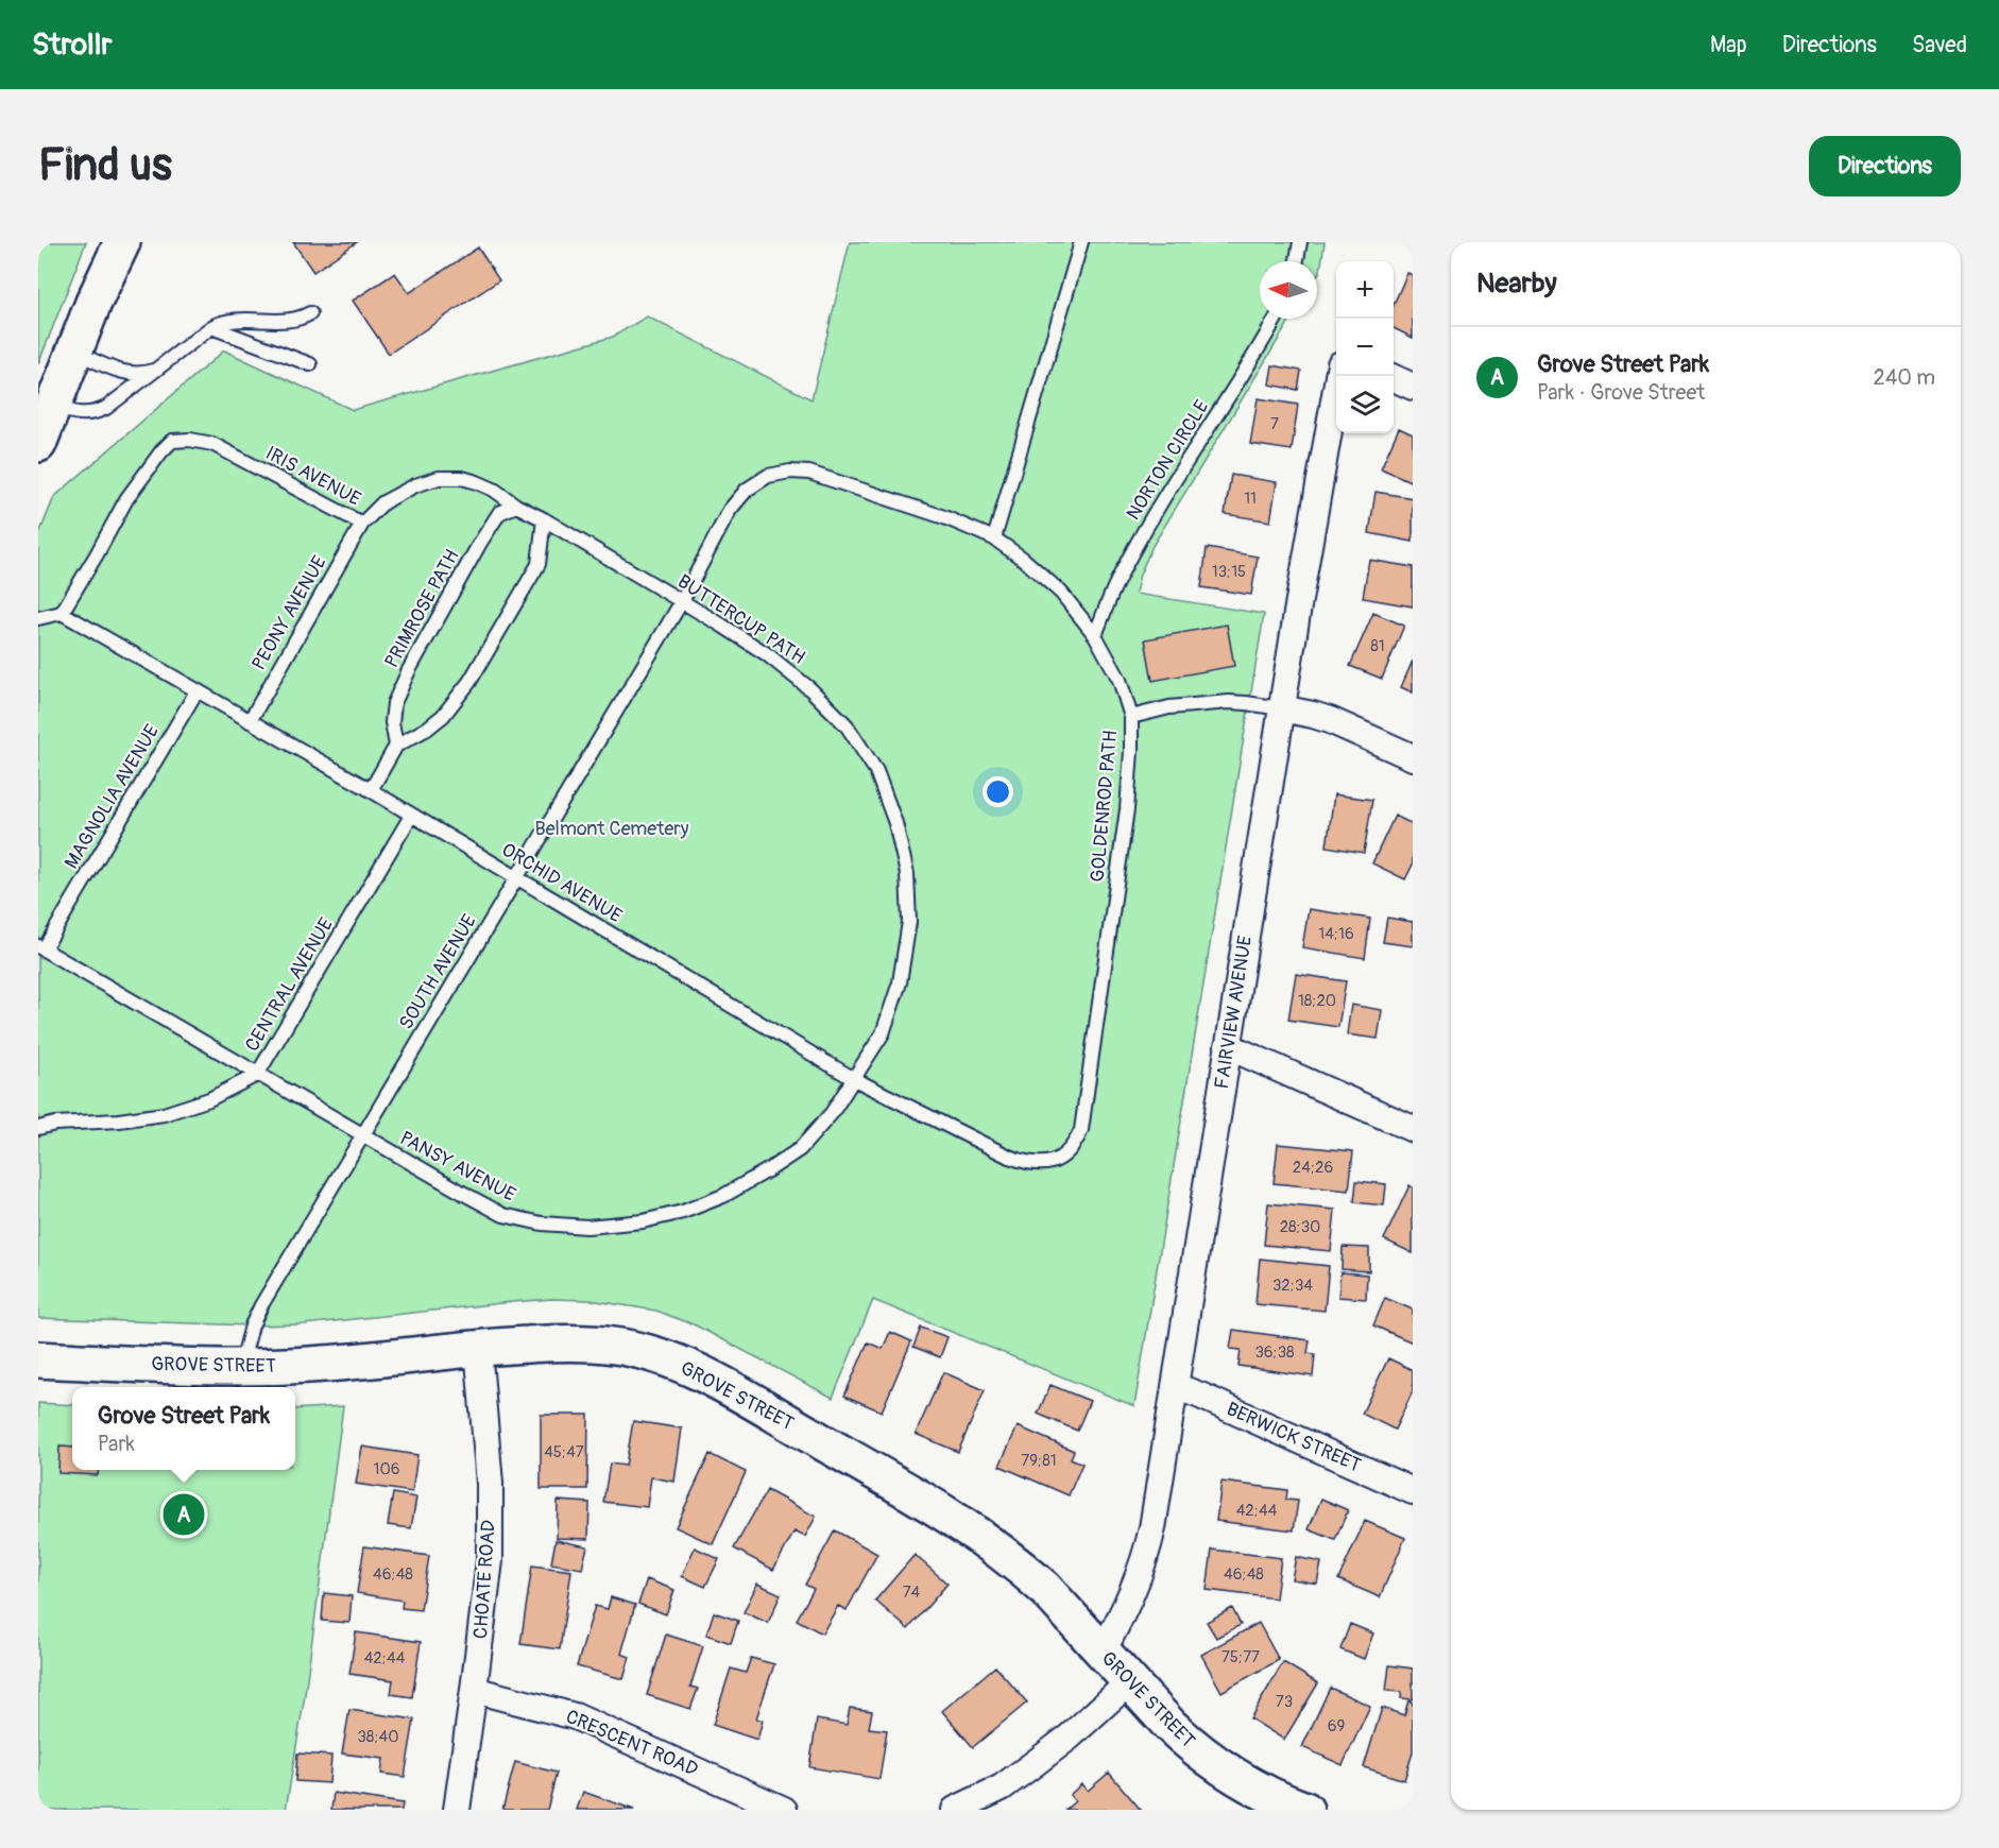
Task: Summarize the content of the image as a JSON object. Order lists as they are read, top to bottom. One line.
{"streets":{"street":["FAIRVIEW AVENUE","GROVE STREET","BERWICK STREET","CHOATE ROAD","CRESCENT ROAD"],"lane":["NORTON CIRCLE","IRIS AVENUE","PRIMROSE PATH","PEONY AVENUE","BUTTERCUP PATH","MAGNOLIA AVENUE","GOLDENROD PATH","ORCHID AVENUE","SOUTH AVENUE","CENTRAL AVENUE","PANSY AVENUE"]},"crossings":[["NORTON CIRCLE","GOLDENROD PATH"],["IRIS AVENUE","PRIMROSE PATH"],["IRIS AVENUE","PEONY AVENUE"],["IRIS AVENUE","BUTTERCUP PATH"],["IRIS AVENUE","ORCHID AVENUE"],["PEONY AVENUE","ORCHID AVENUE"],["BUTTERCUP PATH","GOLDENROD PATH"],["BUTTERCUP PATH","ORCHID AVENUE"],["BUTTERCUP PATH","SOUTH AVENUE"],["BUTTERCUP PATH","PANSY AVENUE"],["MAGNOLIA AVENUE","ORCHID AVENUE"],["MAGNOLIA AVENUE","PANSY AVENUE"],["GOLDENROD PATH","ORCHID AVENUE"],["GOLDENROD PATH","SOUTH AVENUE"],["ORCHID AVENUE","SOUTH AVENUE"],["ORCHID AVENUE","CENTRAL AVENUE"],["ORCHID AVENUE","PANSY AVENUE"],["SOUTH AVENUE","PANSY AVENUE"],["SOUTH AVENUE","GROVE STREET"],["CENTRAL AVENUE","PANSY AVENUE"],["FAIRVIEW AVENUE","GROVE STREET"],["FAIRVIEW AVENUE","BERWICK STREET"],["GROVE STREET","CHOATE ROAD"],["CHOATE ROAD","CRESCENT ROAD"]],"parks":["Belmont Cemetery"],"house_numbers":["7","11","13;15","81","14;16","18;20","24;26","28;30","32;34","36;38","45;47","79;81","106","42;44","46;48","46;48","74","75;77","42;44","73","69","38;40"],"north":"left","page":{"header":"Strollr","nav":["Map","Directions","Saved"],"buttons":"Directions","title":"Find us","heading":"Nearby","map_buttons":["+","−"],"list":[{"mark":"A","name":"Grove Street Park","note":"Park · Grove Street","value":"240 m"}],"popup":["Grove Street Park","Park"],"pins":"A"}}
